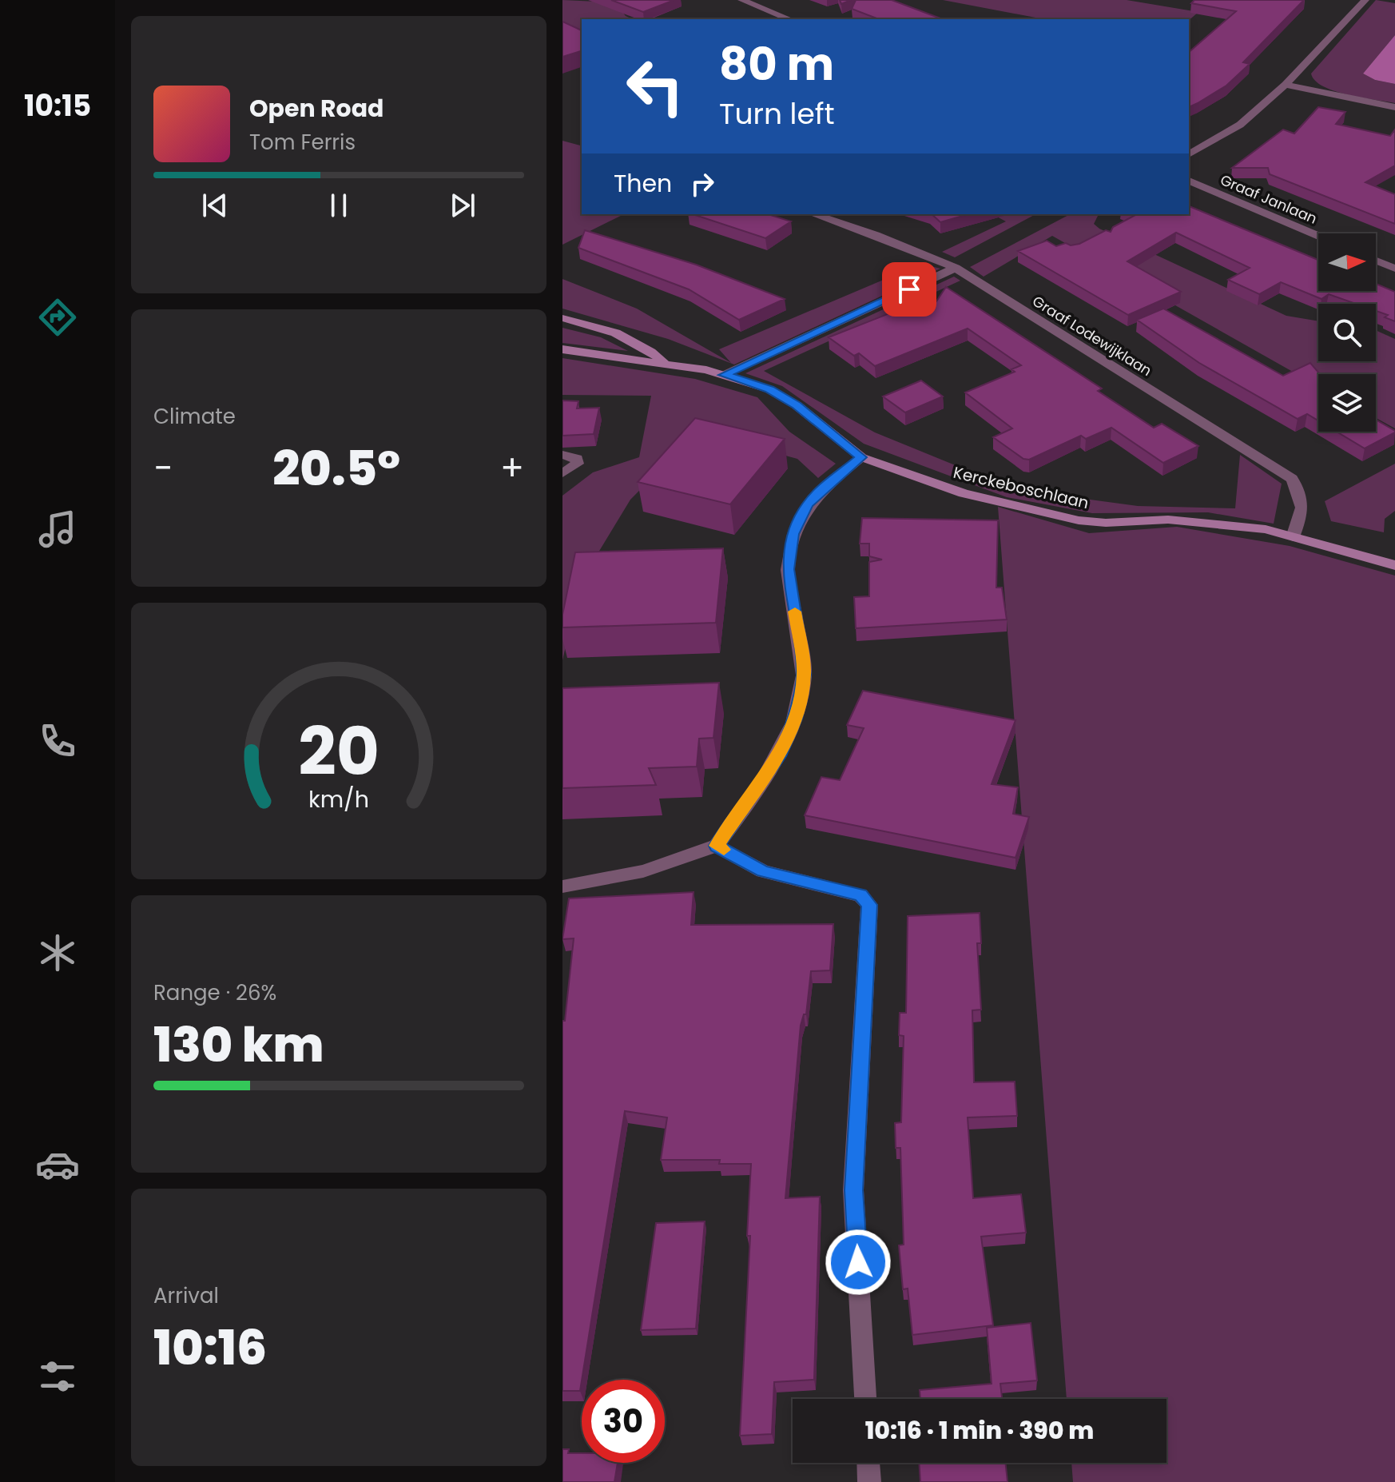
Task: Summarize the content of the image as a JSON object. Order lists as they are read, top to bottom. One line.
{"streets":{"street":["Graaf Janlaan","Graaf Lodewijklaan","Kerckeboschlaan"]},"crossings":[["Graaf Lodewijklaan","Kerckeboschlaan"]],"north":"right","page":{"tabs":"10:15","turn":["80 m","Turn left"],"song":["Open Road","Tom Ferris"],"then":"Then","tile":["Climate",["Range · 26%","130 km"],["Arrival","10:16"]],"heat":["−","20.5°","+"],"limit":"30","trip":"10:16 · 1 min · 390 m","gauge":["20","km/h"]}}
